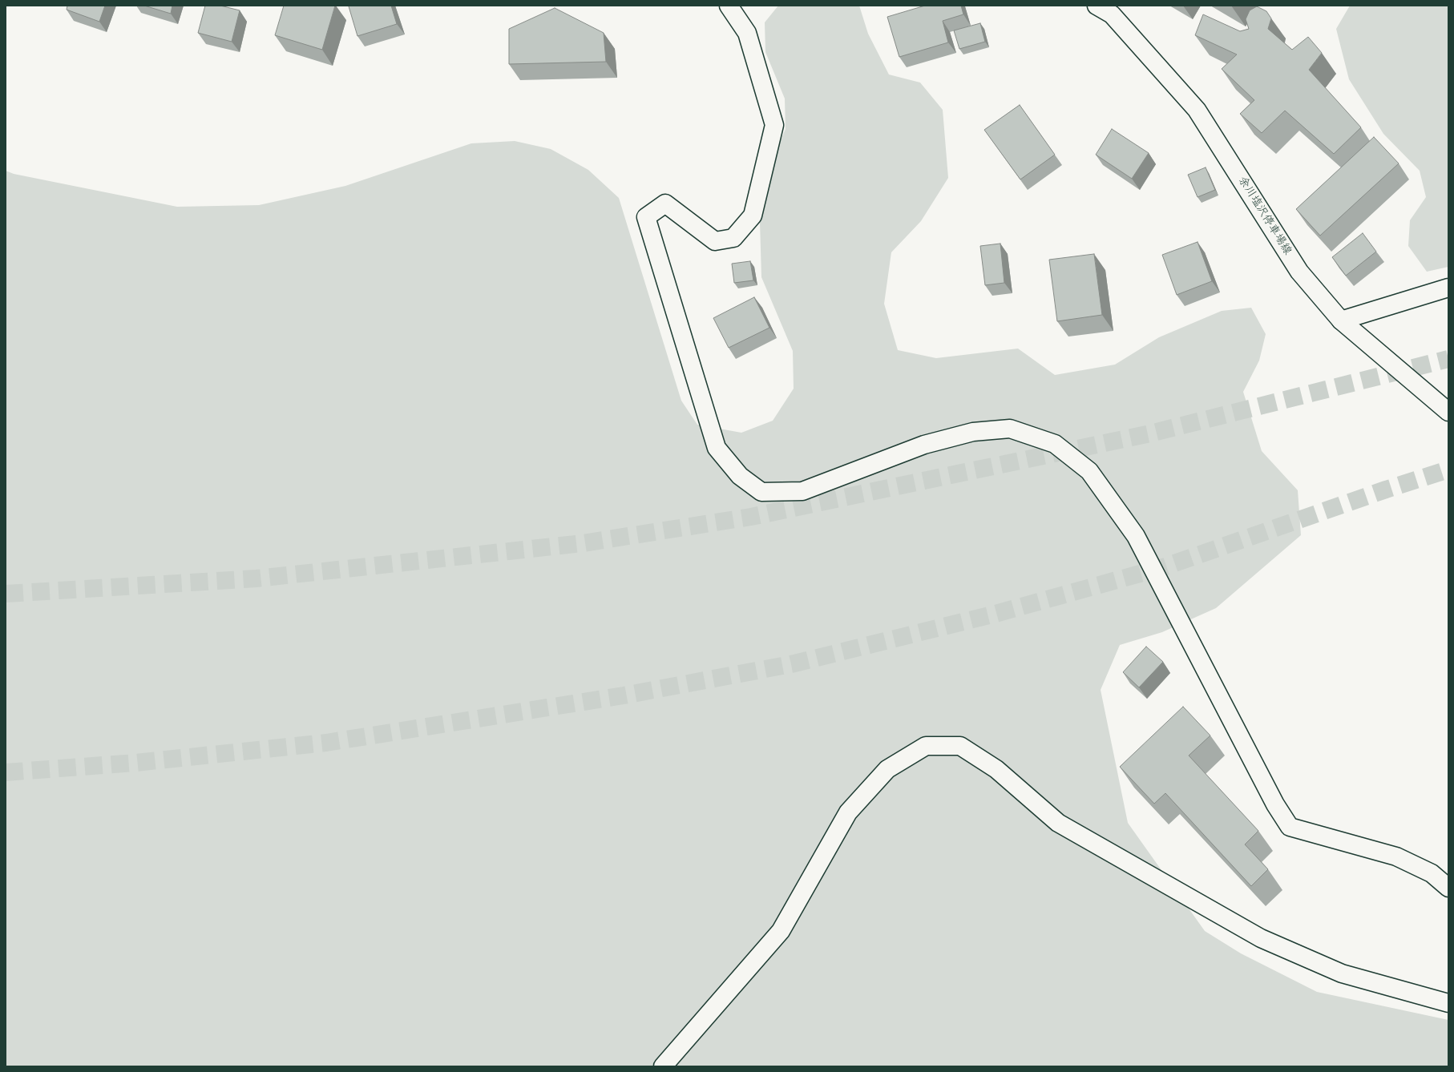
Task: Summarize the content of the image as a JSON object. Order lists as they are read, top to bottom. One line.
{"streets":{"street":["余川塩沢停車場線"]}}
